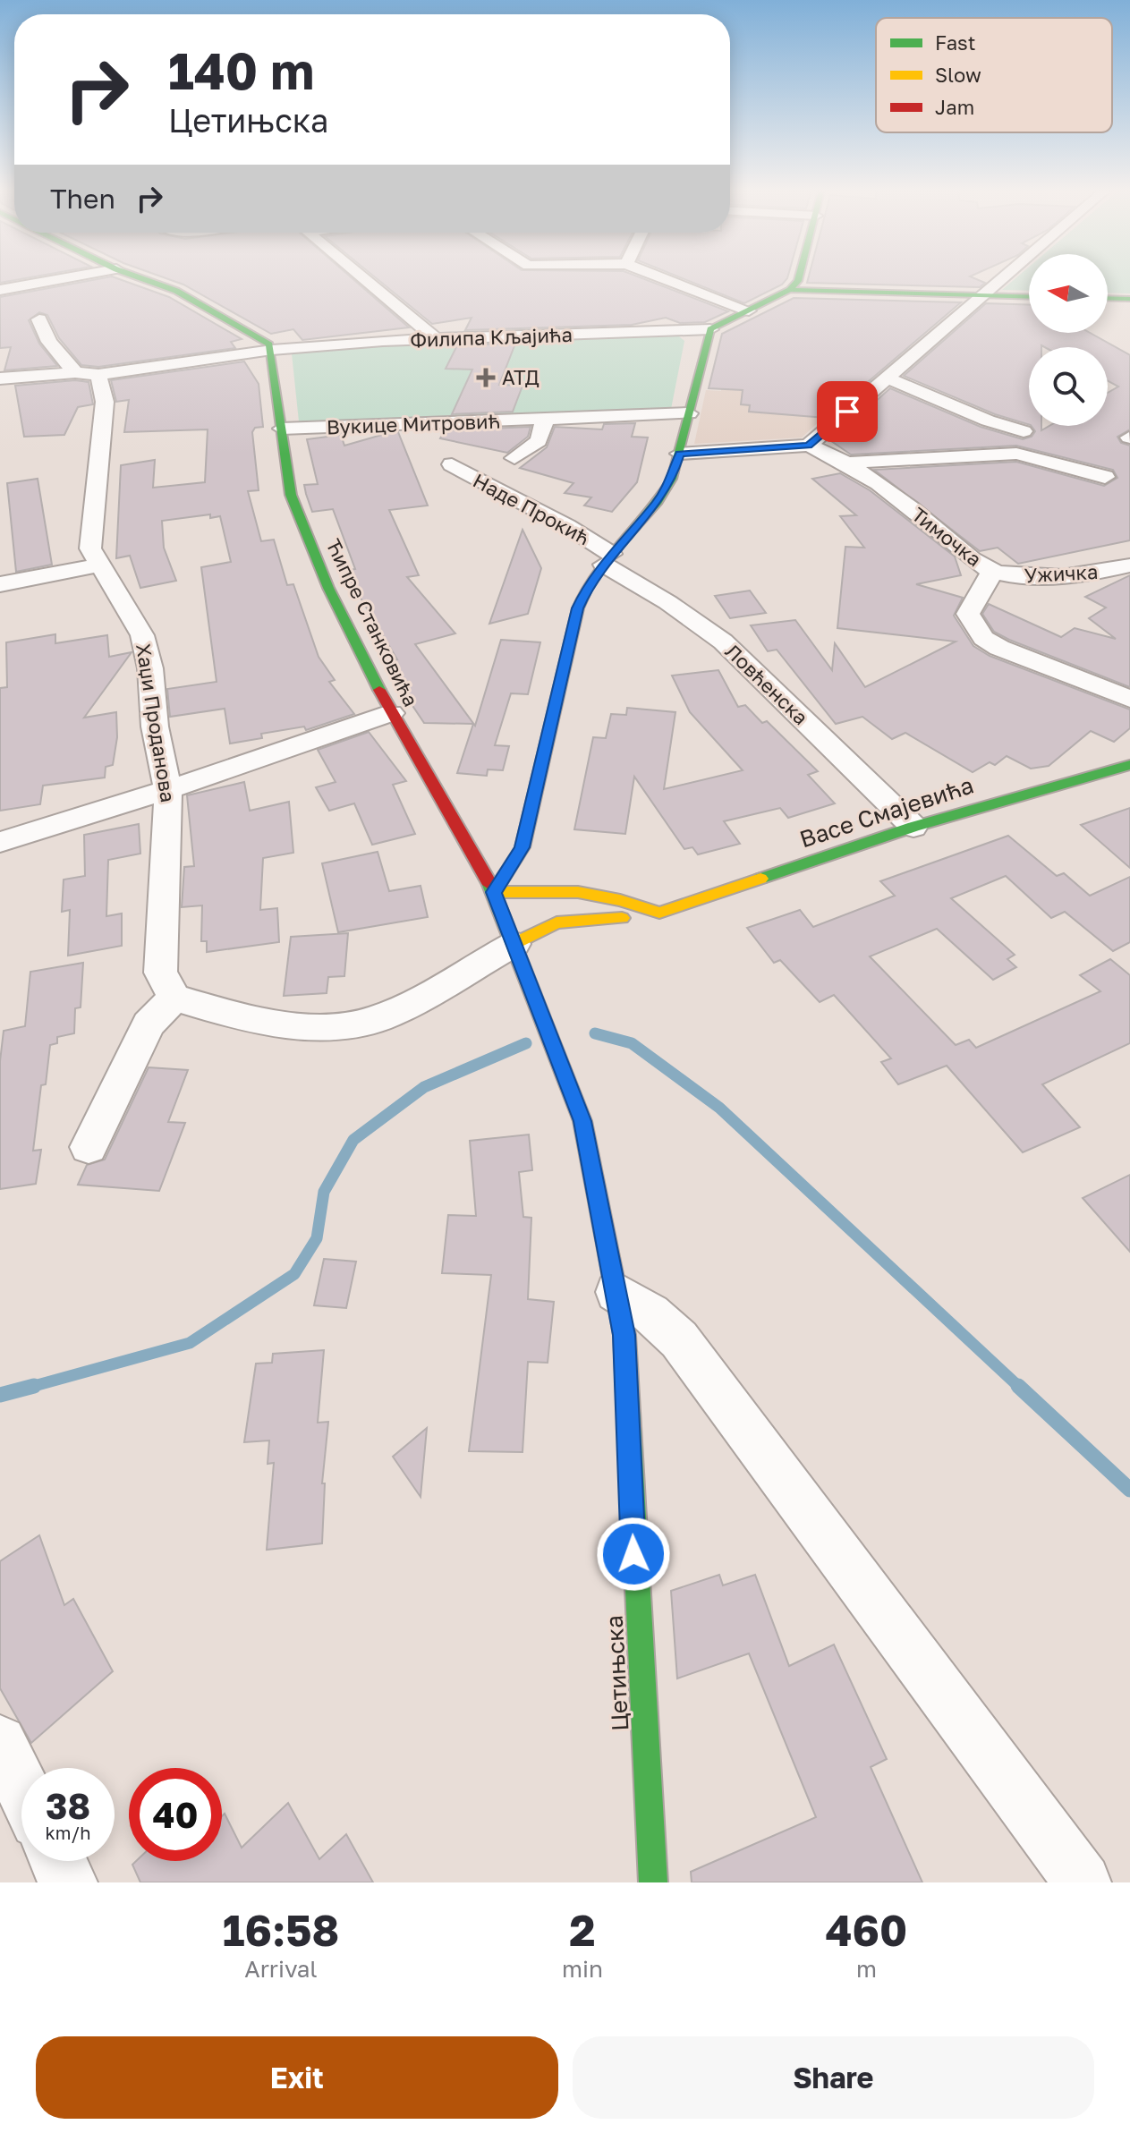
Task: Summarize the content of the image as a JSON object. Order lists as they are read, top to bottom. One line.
{"streets":{"street":["Филипа Кљајића","Вукице Митровић","Наде Прокић","Тимочка","Ужичка","Ћипре Станковића","Ловћенска","Хаџи Проданова","Васе Смајевића","Цетињска"]},"crossings":[["Филипа Кљајића","Ћипре Станковића"],["Филипа Кљајића","Хаџи Проданова"],["Вукице Митровић","Ћипре Станковића"],["Наде Прокић","Ловћенска"],["Тимочка","Ужичка"],["Ћипре Станковића","Цетињска"],["Ловћенска","Васе Смајевића"],["Васе Смајевића","Цетињска"]],"places":{"health":["АТД"]},"legend":["Fast","Slow","Jam"],"north":"left","page":{"turn":["140 m","Цетињска"],"then":"Then","speed":"38 km/h","limit":"40","eta":["16:58","Arrival","2","min","460","m"],"buttons":["Exit","Share"]}}
